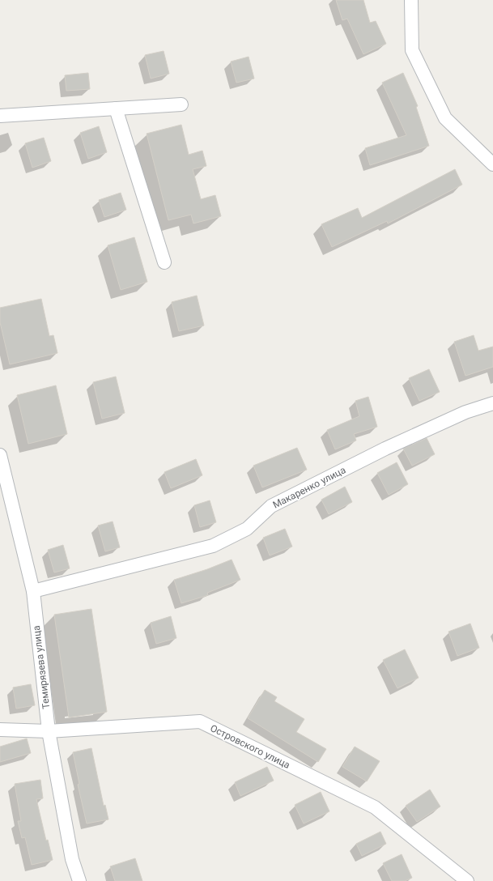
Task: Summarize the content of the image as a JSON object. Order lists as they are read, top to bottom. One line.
{"streets":{"street":["Макаренко улица","Темирязева улица","Островского улица"]},"crossings":[["Макаренко улица","Темирязева улица"],["Темирязева улица","Островского улица"]]}
